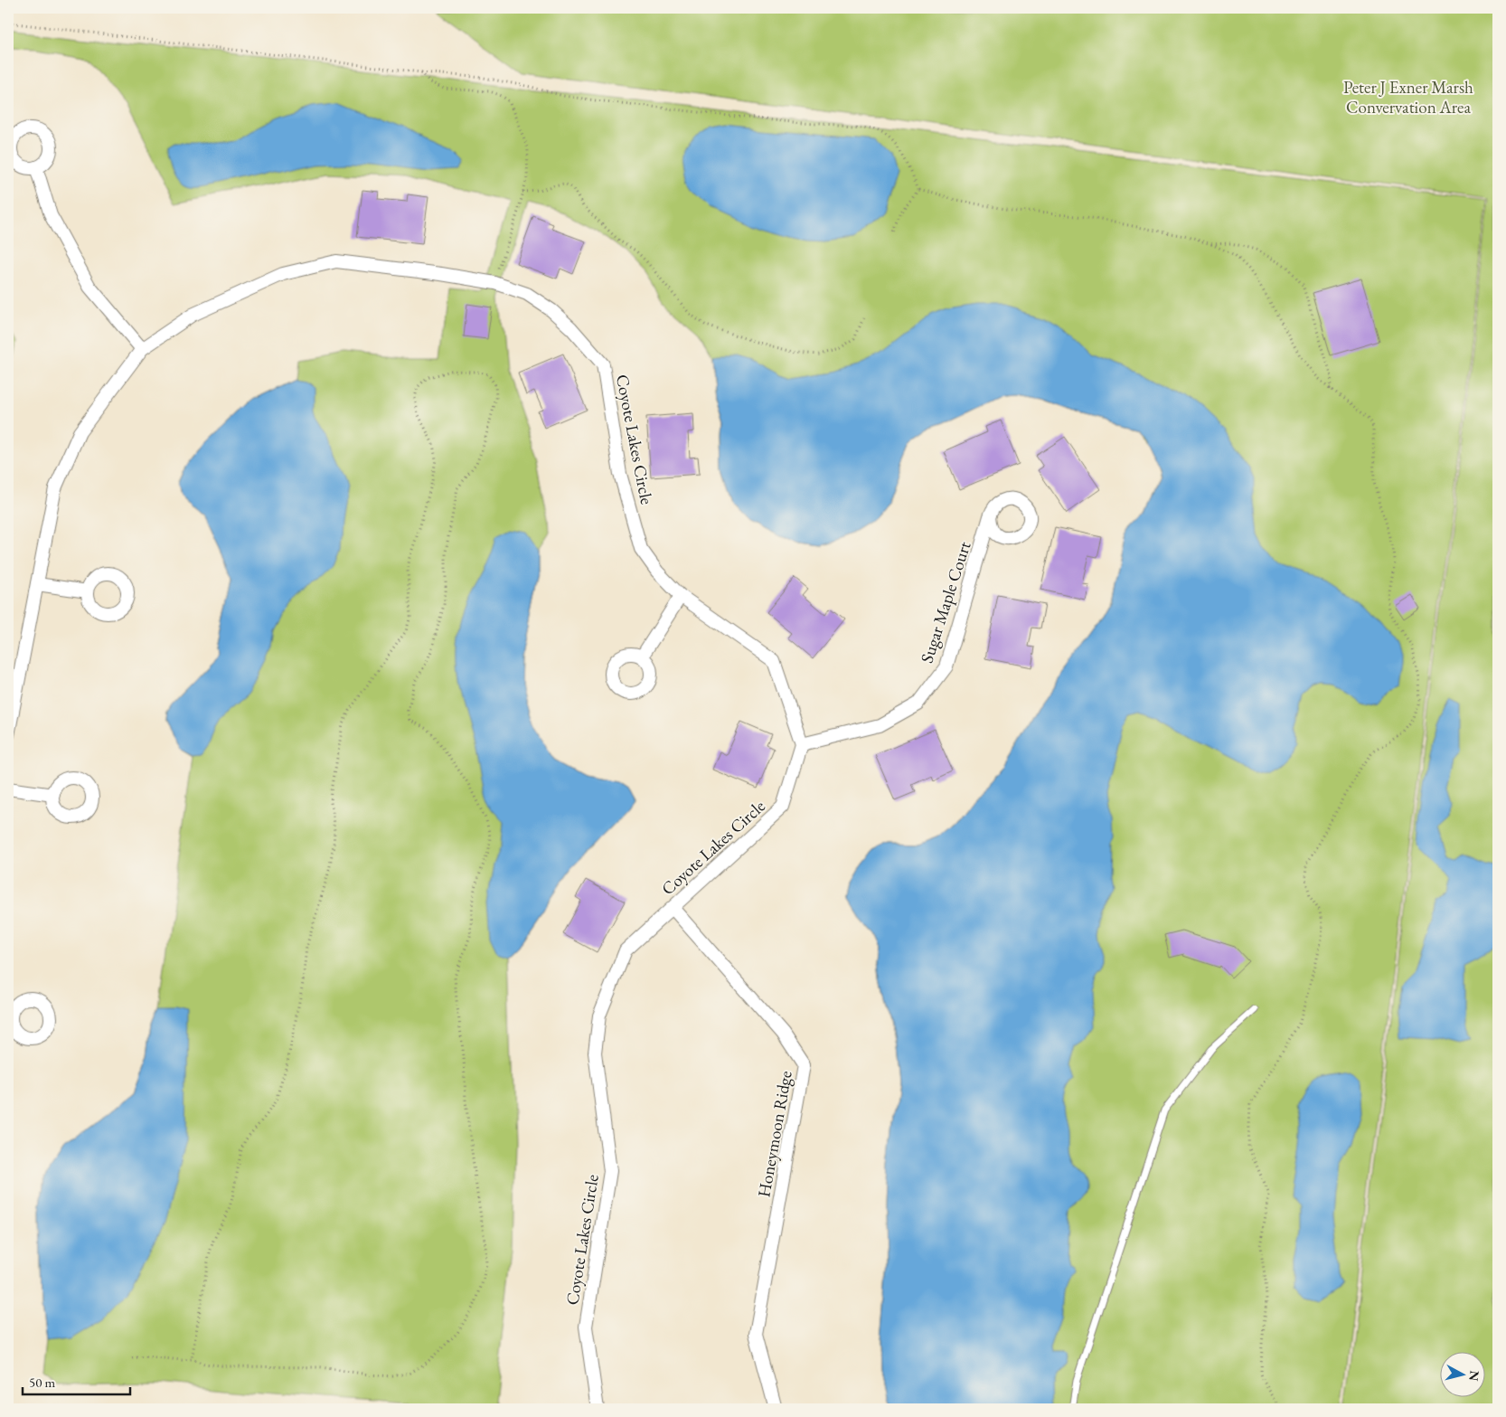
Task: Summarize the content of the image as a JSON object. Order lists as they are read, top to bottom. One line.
{"streets":{"street":["Coyote Lakes Circle","Sugar Maple Court","Honeymoon Ridge"]},"crossings":[["Coyote Lakes Circle","Sugar Maple Court"],["Coyote Lakes Circle","Honeymoon Ridge"]],"parks":["Peter J Exner Marsh Convervation Area"],"scale_bar":"50 m","north":"right"}
